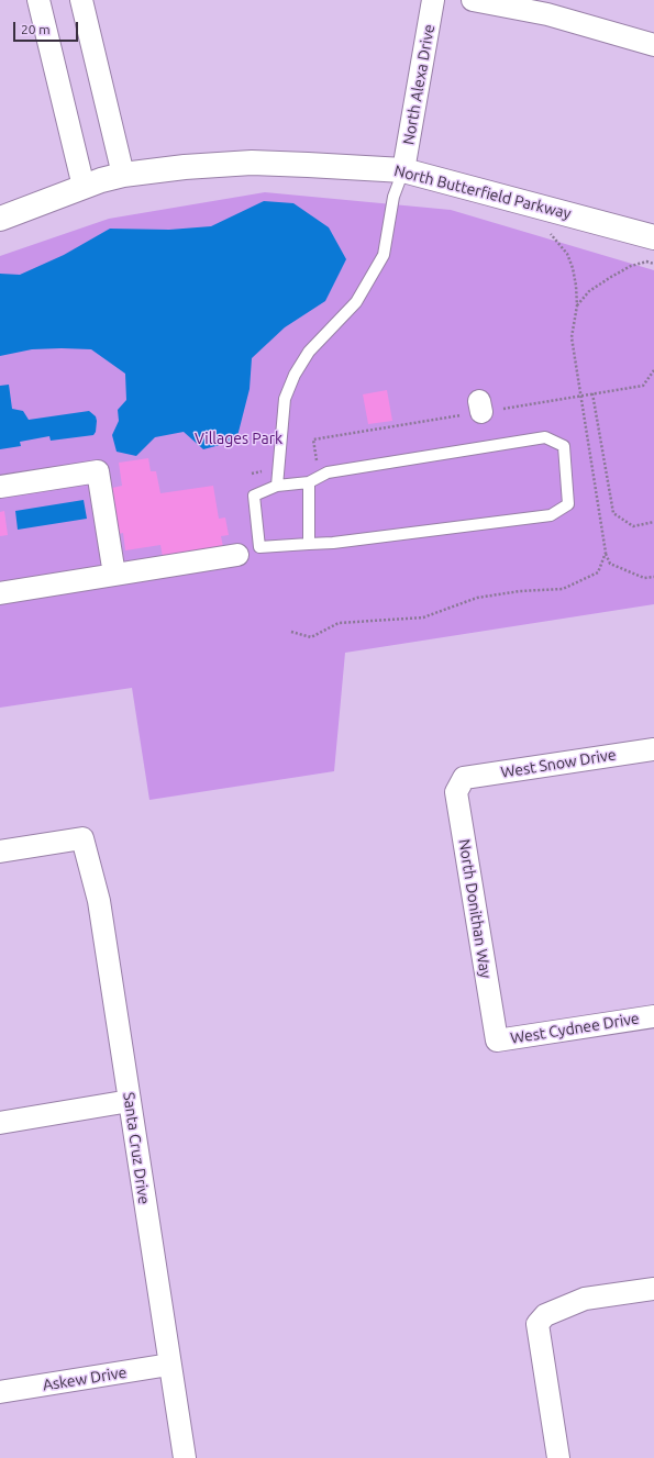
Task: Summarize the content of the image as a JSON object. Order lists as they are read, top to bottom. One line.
{"streets":{"street":["North Alexa Drive","North Butterfield Parkway","West Snow Drive","North Donithan Way","West Cydnee Drive","Santa Cruz Drive","Askew Drive"]},"crossings":[["North Alexa Drive","North Butterfield Parkway"],["West Snow Drive","North Donithan Way"],["North Donithan Way","West Cydnee Drive"],["Santa Cruz Drive","Askew Drive"]],"parks":["Villages Park"],"scale_bar":"20 m"}
